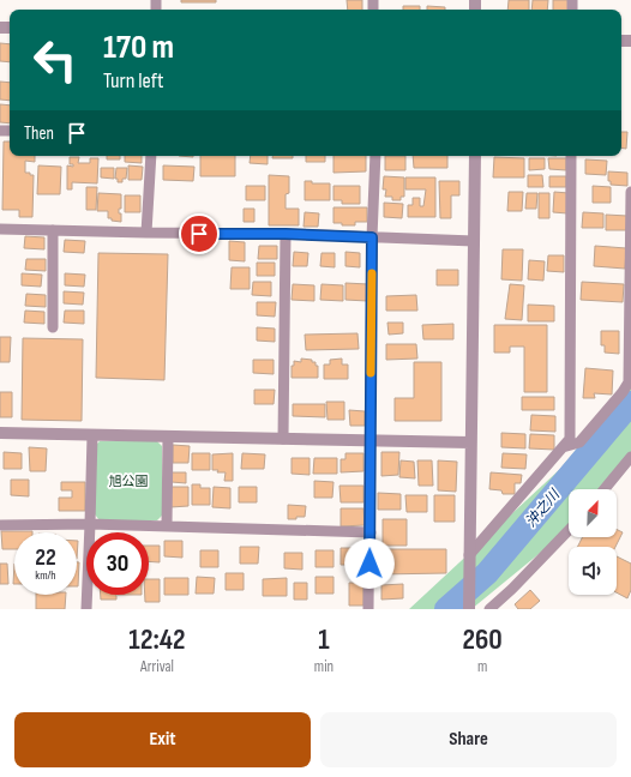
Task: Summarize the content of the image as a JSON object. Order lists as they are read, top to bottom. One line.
{"water":["沖之川"],"parks":["旭公園"],"north":"top right","page":{"turn":["170 m","Turn left"],"then":"Then","speed":"22 km/h","limit":"30","eta":["12:42","Arrival","1","min","260","m"],"buttons":["Exit","Share"]}}
